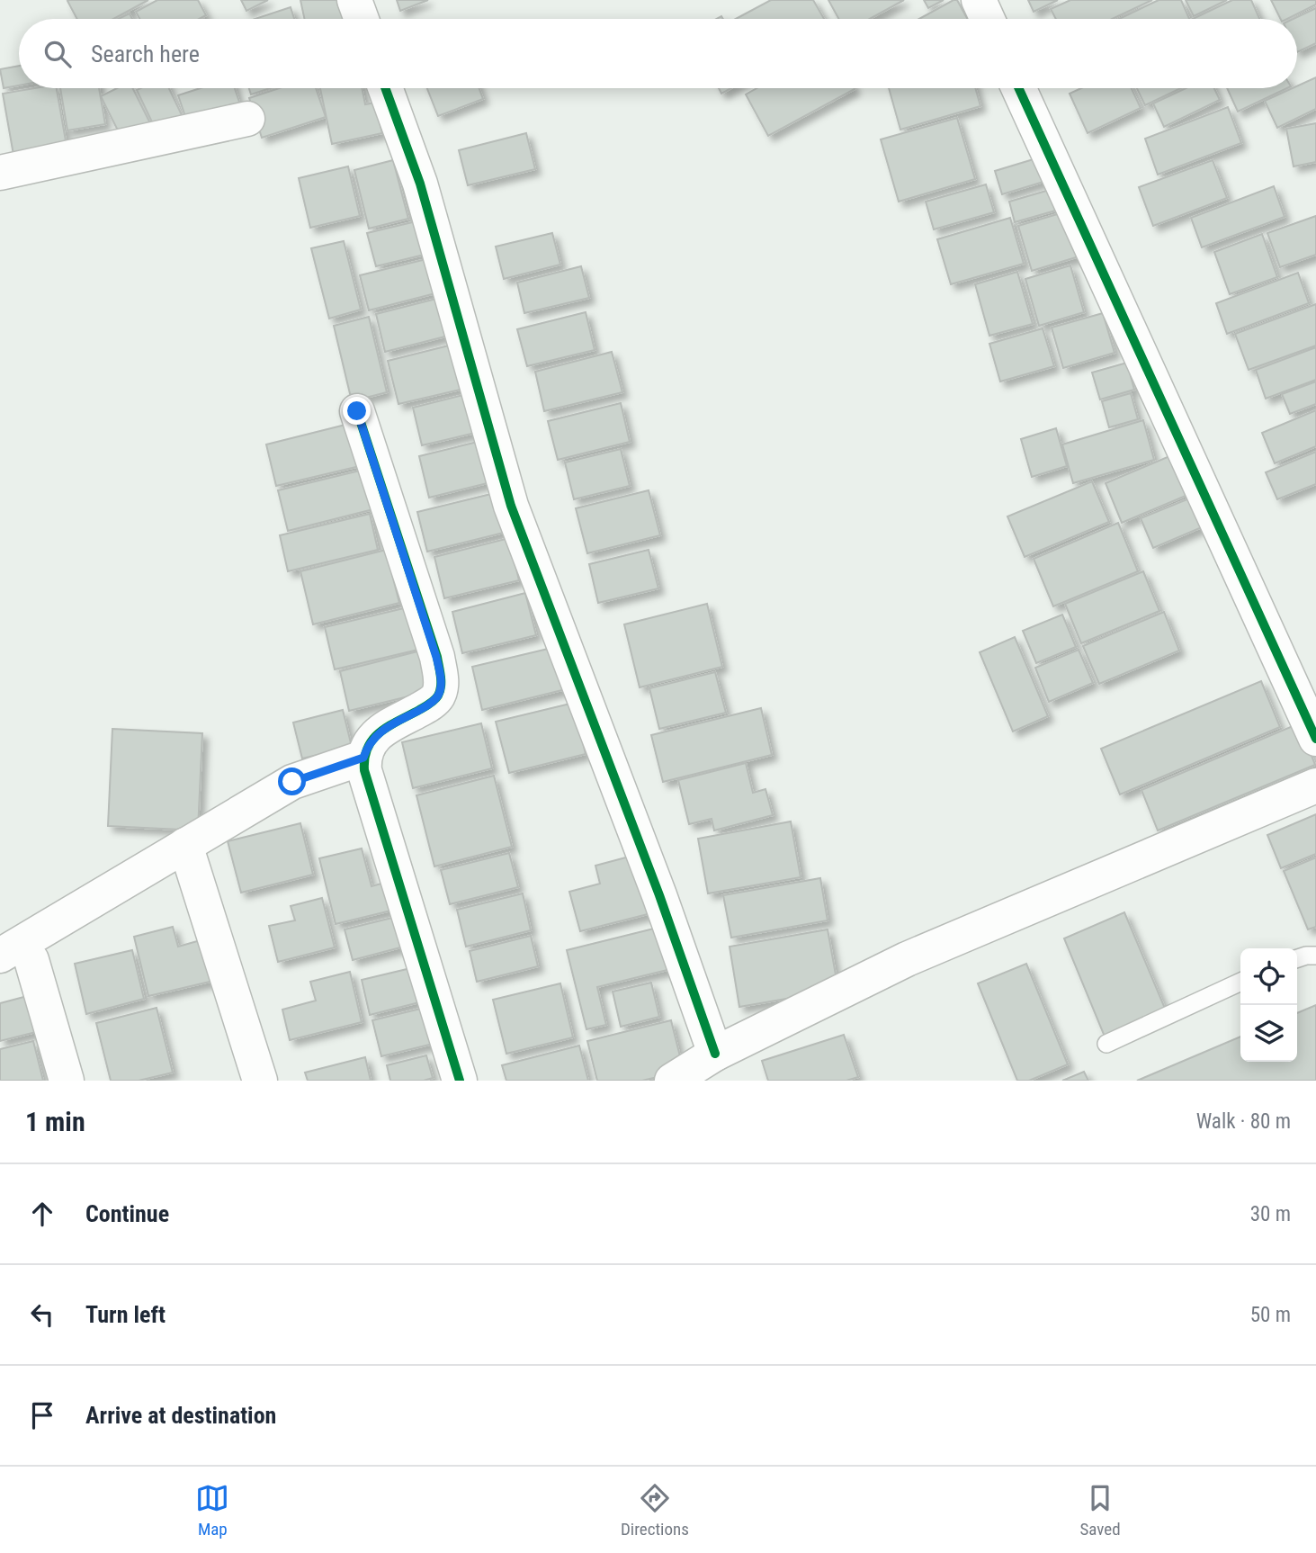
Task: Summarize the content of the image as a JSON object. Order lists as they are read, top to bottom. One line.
{"page":{"search":"Search here","heading":["1 min","Walk · 80 m"],"list":[["Continue","30 m"],["Turn left","50 m"],"Arrive at destination"],"nav":["Map","Directions","Saved"]}}
